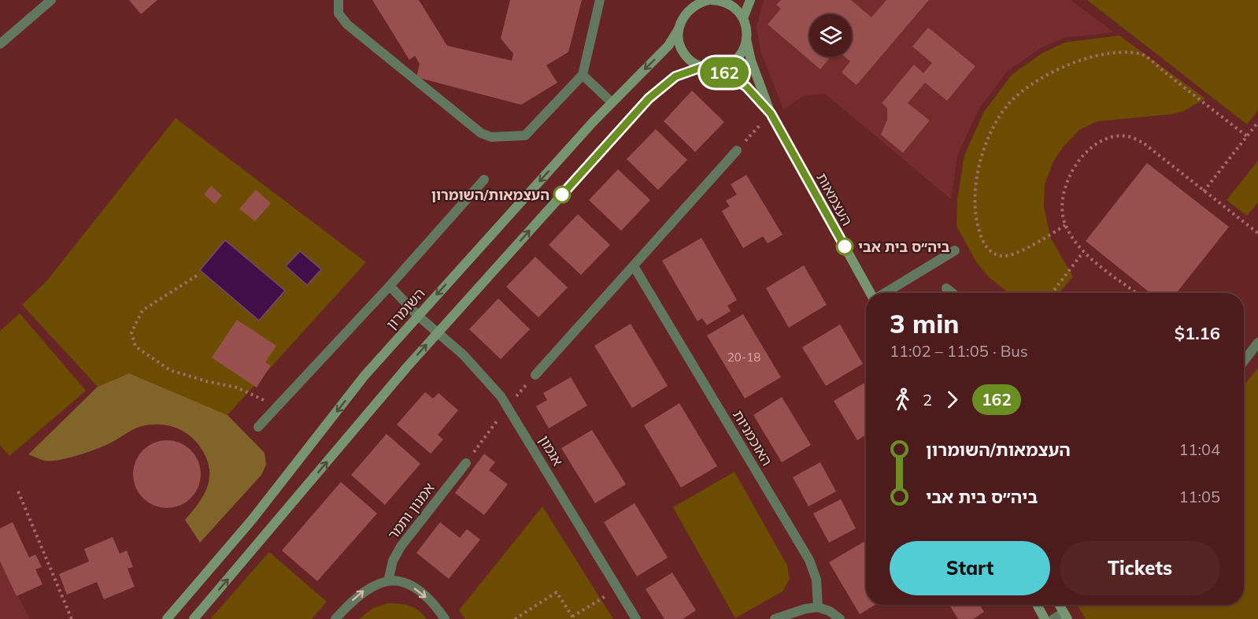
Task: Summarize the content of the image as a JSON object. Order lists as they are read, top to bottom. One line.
{"streets":{"street":["העצמאות","השומרון","האוכמניות","אגמון","אמנון ותמר"]},"crossings":[["העצמאות","השומרון"],["השומרון","אגמון"]],"places":["העצמאות/השומרון","ביה״ס בית אבי"],"lines":["bus line 162"],"house_numbers":["20-18"],"page":{"on_map":"162","heading":["3 min","11:02 – 11:05 · Bus","$1.16"],"legs":["2","162"],"list":[{"name":"העצמאות/השומרון","value":"11:04"},{"name":"ביה״ס בית אבי","value":"11:05"}],"buttons":["Start","Tickets"]}}
